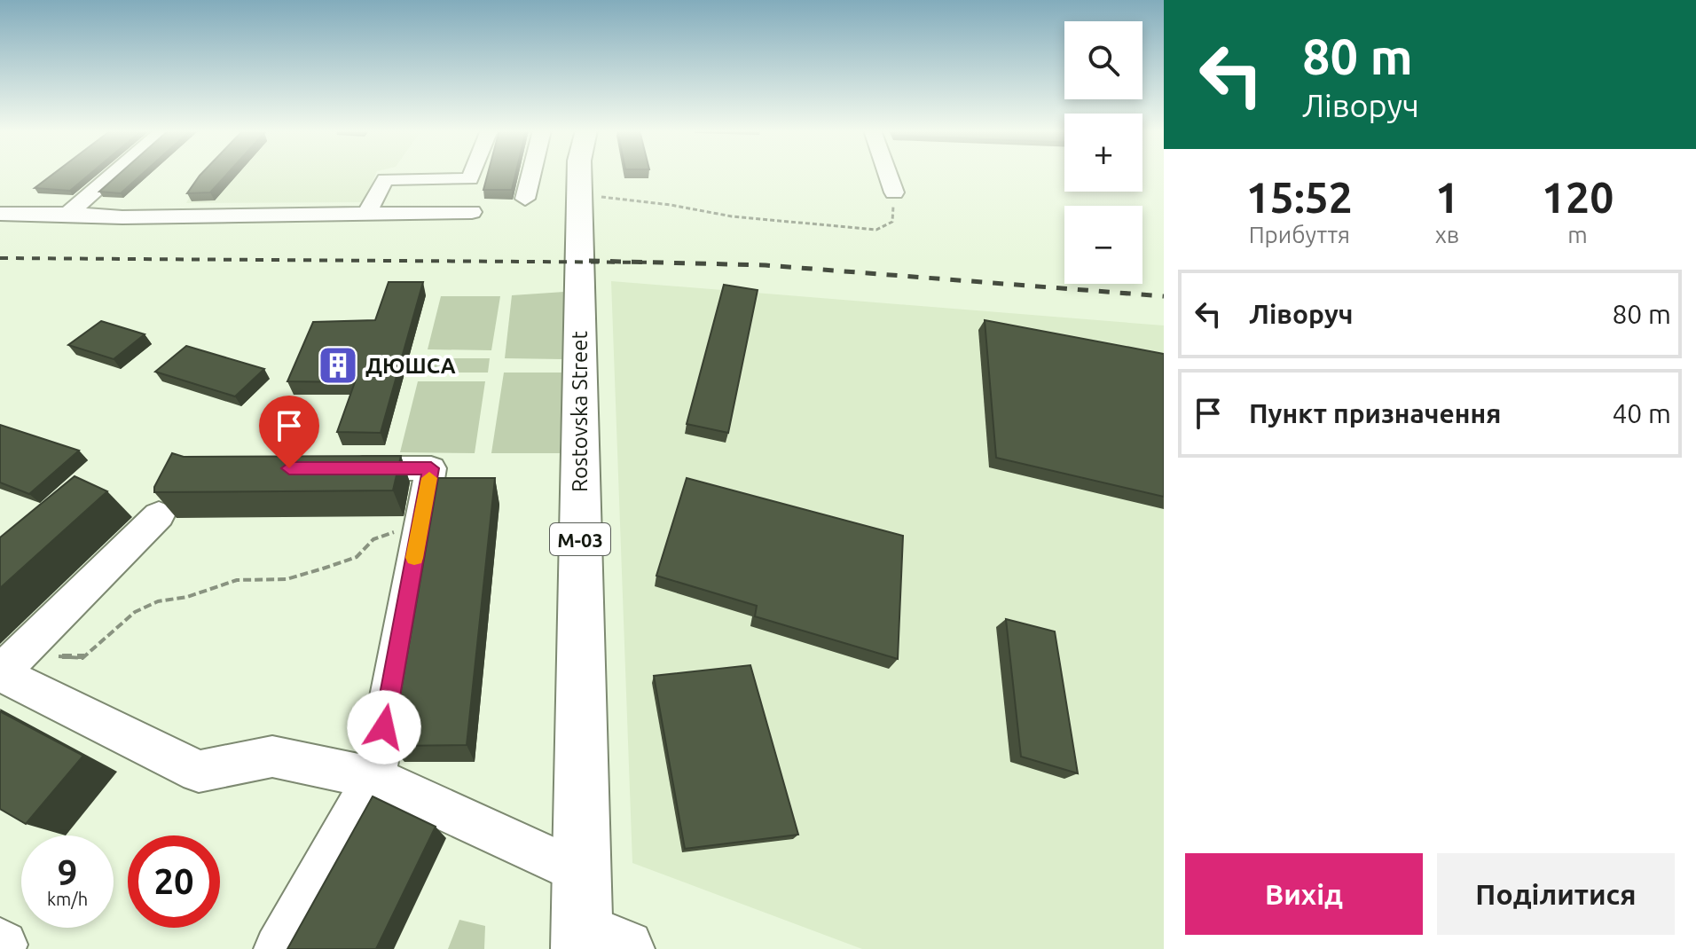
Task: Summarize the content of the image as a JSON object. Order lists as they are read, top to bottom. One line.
{"streets":{"highway":["Rostovska Street","М-03"]},"places":{"building":["ДЮШСА"]},"page":{"turn":["80 m","Ліворуч"],"map_buttons":["+","−"],"eta":["15:52","Прибуття","1","хв","120","m"],"list":[{"name":"Ліворуч","value":"80 m"},{"name":"Пункт призначення","value":"40 m"}],"speed":"9 km/h","limit":"20","buttons":["Вихід","Поділитися"]}}
